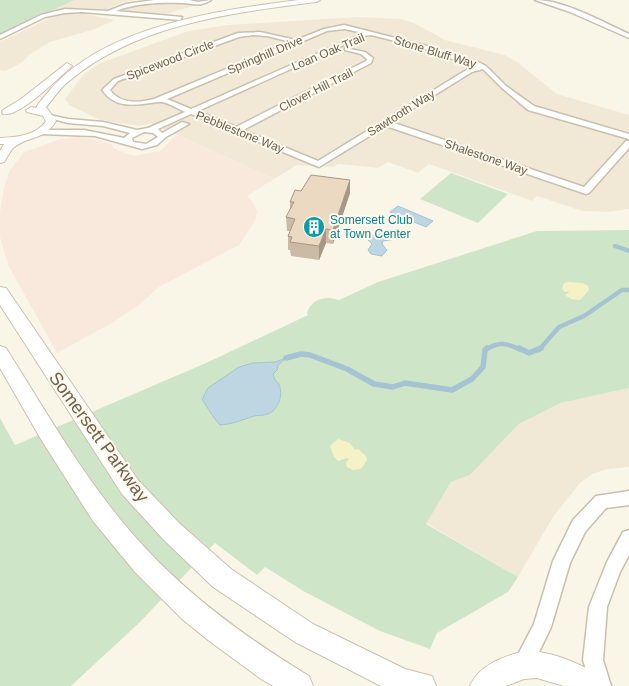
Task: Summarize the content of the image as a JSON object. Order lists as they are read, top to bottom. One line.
{"streets":{"main road":["Somersett Parkway"],"street":["Loan Oak Trail","Stone Bluff Way","Springhill Drive","Spicewood Circle","Clover Hill Trail","Sawtooth Way","Pebblestone Way","Shalestone Way"]},"crossings":[["Loan Oak Trail","Stone Bluff Way"],["Loan Oak Trail","Springhill Drive"],["Loan Oak Trail","Clover Hill Trail"],["Loan Oak Trail","Pebblestone Way"],["Stone Bluff Way","Springhill Drive"],["Stone Bluff Way","Sawtooth Way"],["Springhill Drive","Spicewood Circle"],["Springhill Drive","Pebblestone Way"],["Spicewood Circle","Pebblestone Way"],["Clover Hill Trail","Pebblestone Way"],["Sawtooth Way","Pebblestone Way"],["Sawtooth Way","Shalestone Way"]],"places":{"building":["Somersett Club at Town Center"]}}
